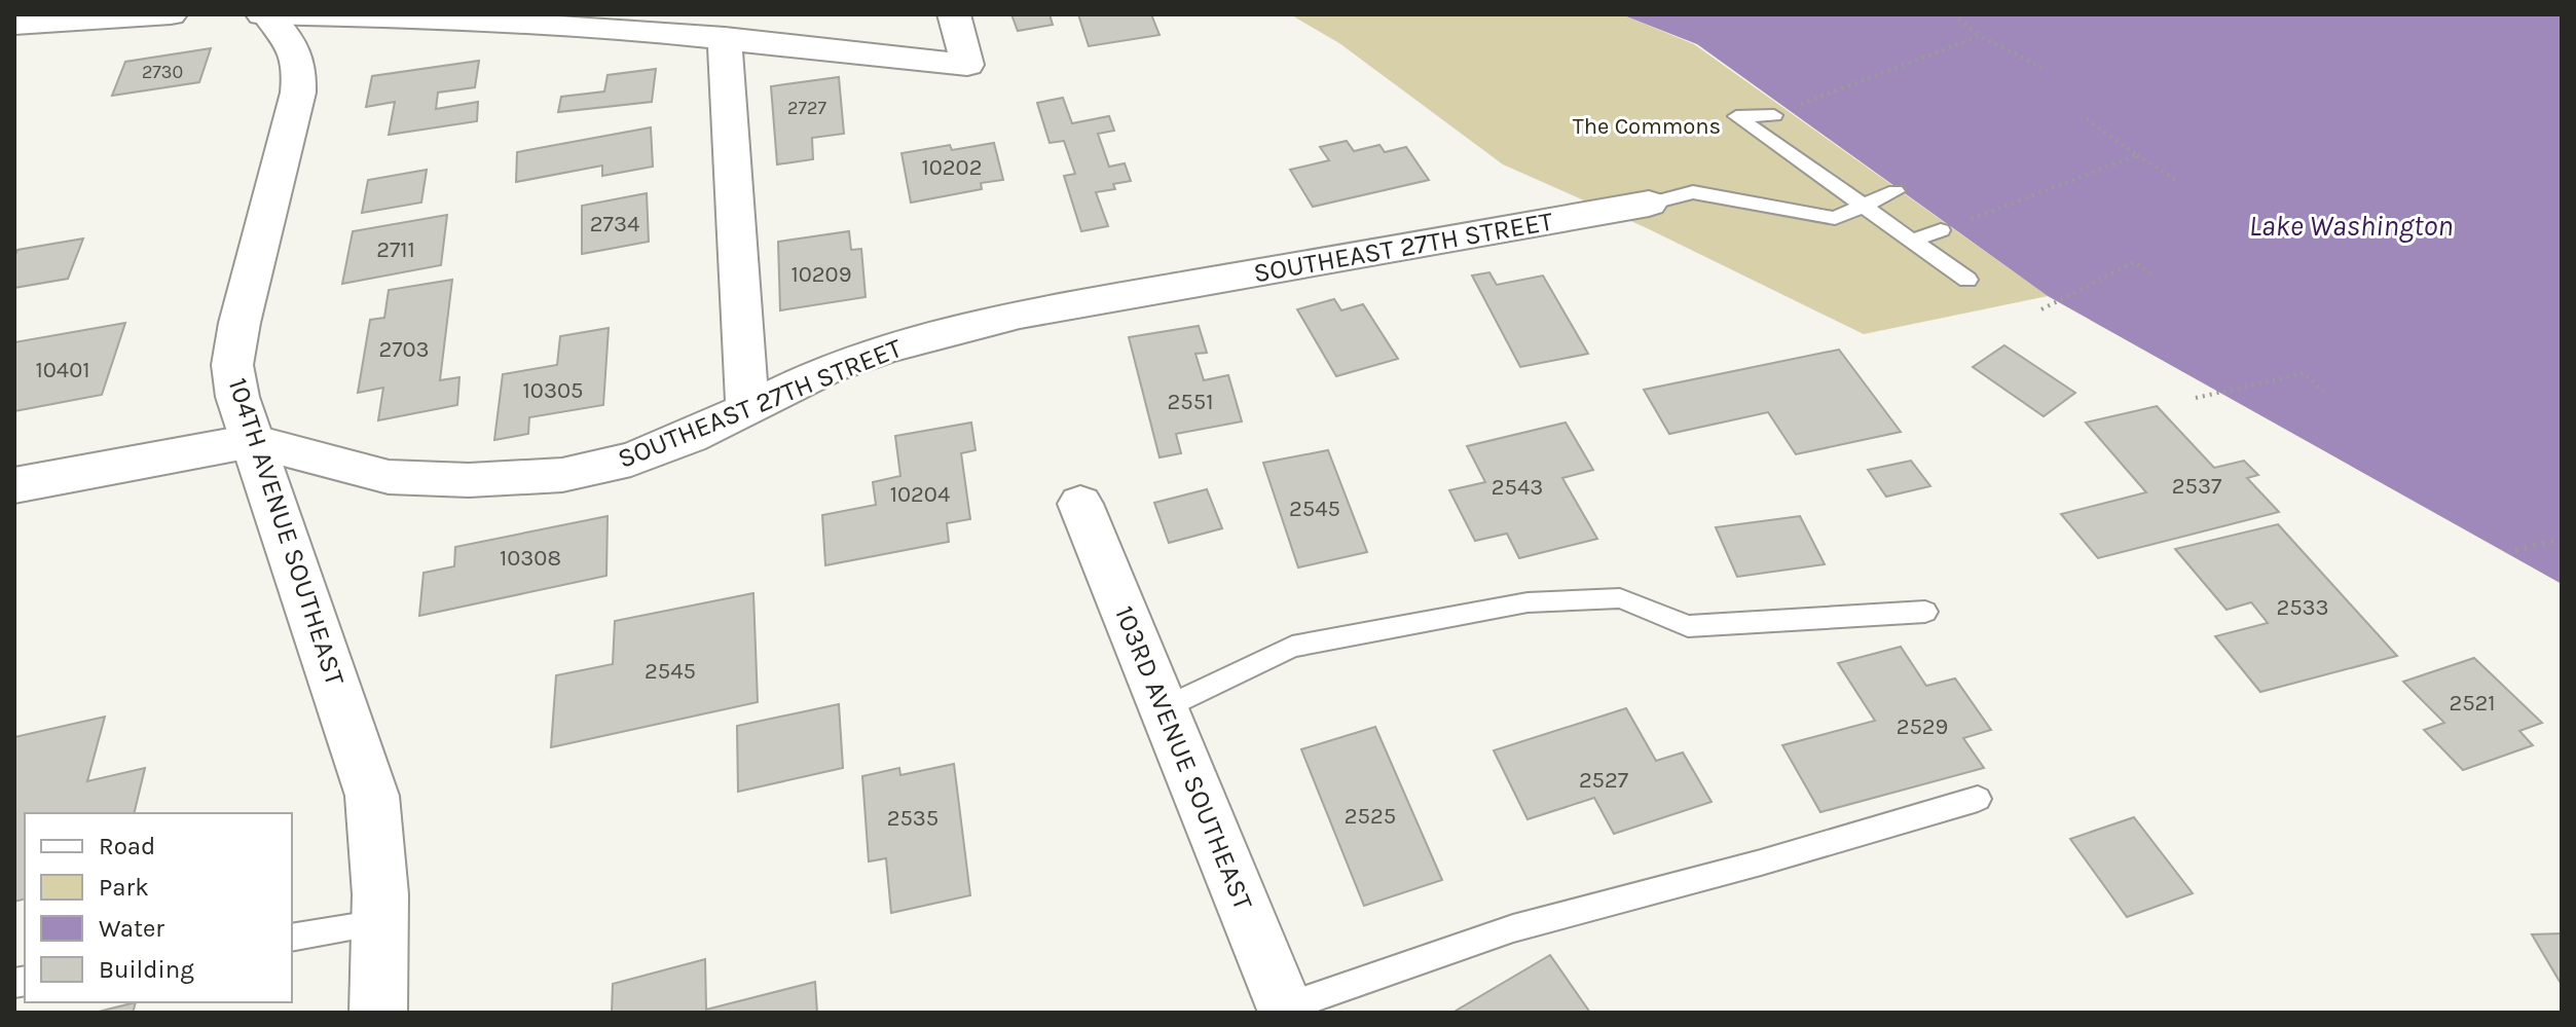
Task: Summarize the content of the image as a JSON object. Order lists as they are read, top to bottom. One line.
{"streets":{"street":["SOUTHEAST 27TH STREET","104TH AVENUE SOUTHEAST","103RD AVENUE SOUTHEAST"]},"crossings":[["SOUTHEAST 27TH STREET","104TH AVENUE SOUTHEAST"]],"water":["Lake Washington"],"parks":["The Commons"],"house_numbers":["2730","2727","10202","2734","2711","10209","2703","10401","10305","2551","2537","2543","10204","2545","10308","2533","2545","2521","2529","2527","2525","2535"],"legend":["Road","Park","Water","Building"]}
